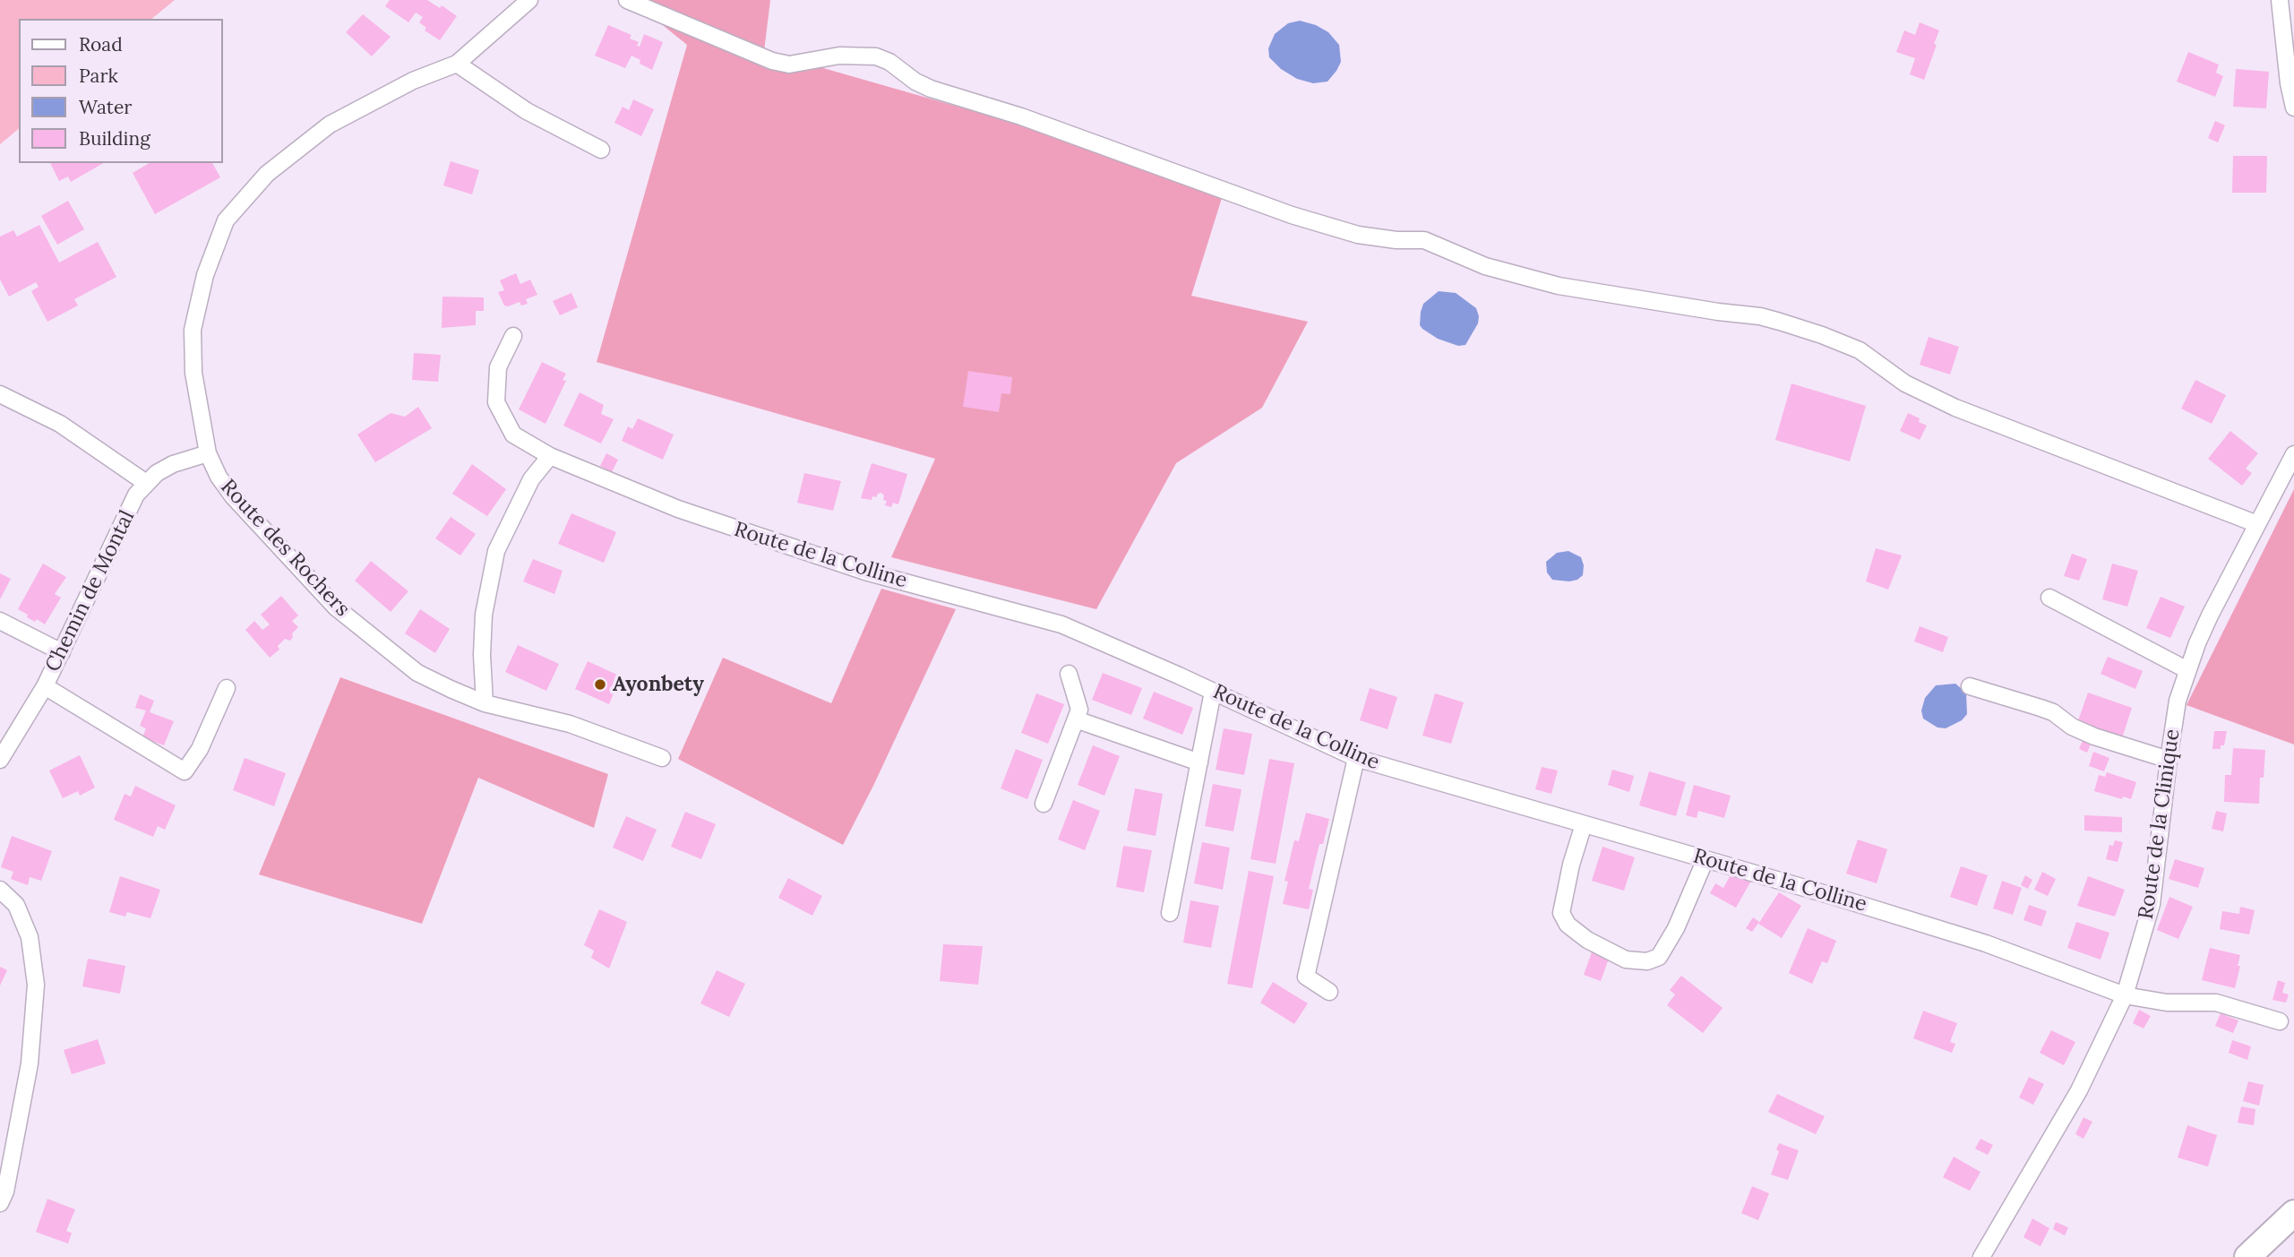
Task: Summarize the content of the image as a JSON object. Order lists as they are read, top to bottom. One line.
{"streets":{"street":["Route des Rochers","Route de la Colline","Chemin de Montal","Route de la Clinique"]},"crossings":[["Route des Rochers","Chemin de Montal"],["Route de la Colline","Route de la Clinique"]],"places":["Ayonbety"],"legend":["Road","Park","Water","Building"]}
